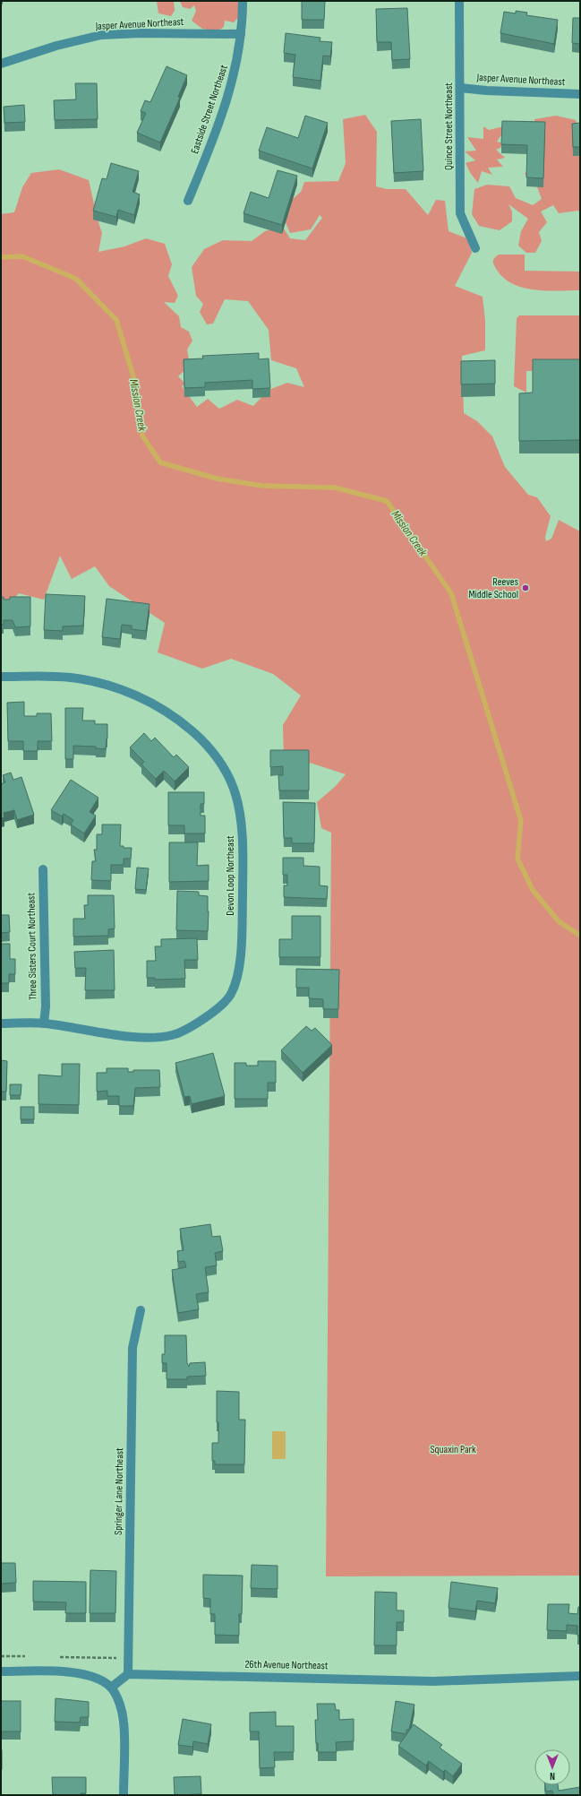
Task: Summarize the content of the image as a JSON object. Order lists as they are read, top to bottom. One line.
{"streets":{"street":["Jasper Avenue Northeast","Eastside Street Northeast","Quince Street Northeast","Devon Loop Northeast","Three Sisters Court Northeast","Springer Lane Northeast","26th Avenue Northeast"]},"crossings":[["Jasper Avenue Northeast","Eastside Street Northeast"],["Jasper Avenue Northeast","Quince Street Northeast"],["Devon Loop Northeast","Three Sisters Court Northeast"],["Springer Lane Northeast","26th Avenue Northeast"]],"water":["Mission Creek"],"parks":["Squaxin Park"],"places":["Reeves Middle School"],"north":"bottom"}
